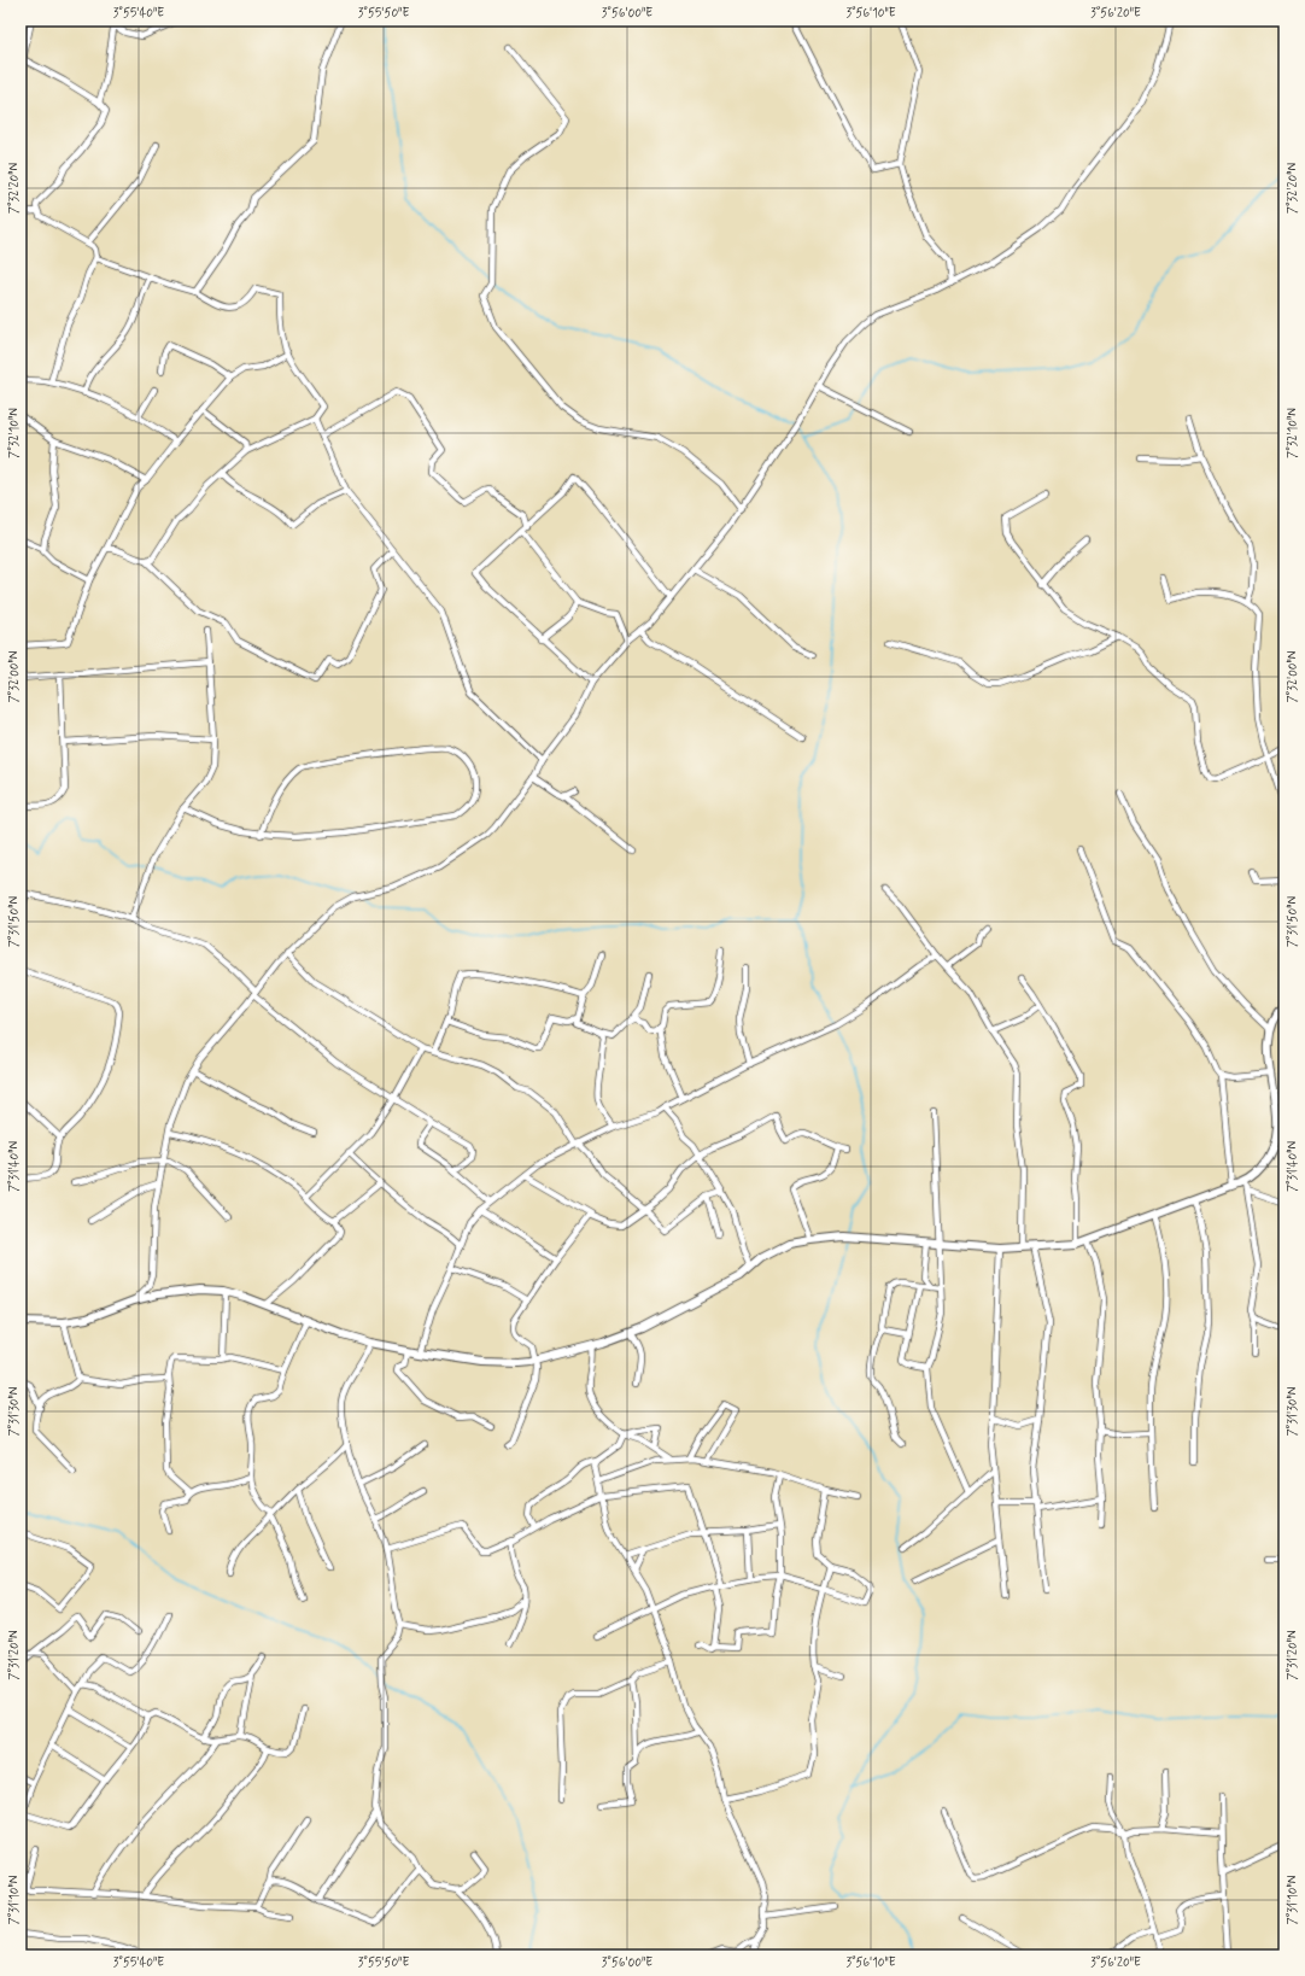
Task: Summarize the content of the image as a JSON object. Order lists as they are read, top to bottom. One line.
{"coordinates":["3°55'40\"E","3°55'50\"E","3°56'00\"E","3°56'10\"E","3°56'20\"E","7°32'20\"N","7°32'10\"N","7°32'00\"N","7°31'50\"N","7°31'40\"N","7°31'30\"N","7°31'20\"N","7°31'10\"N"]}
